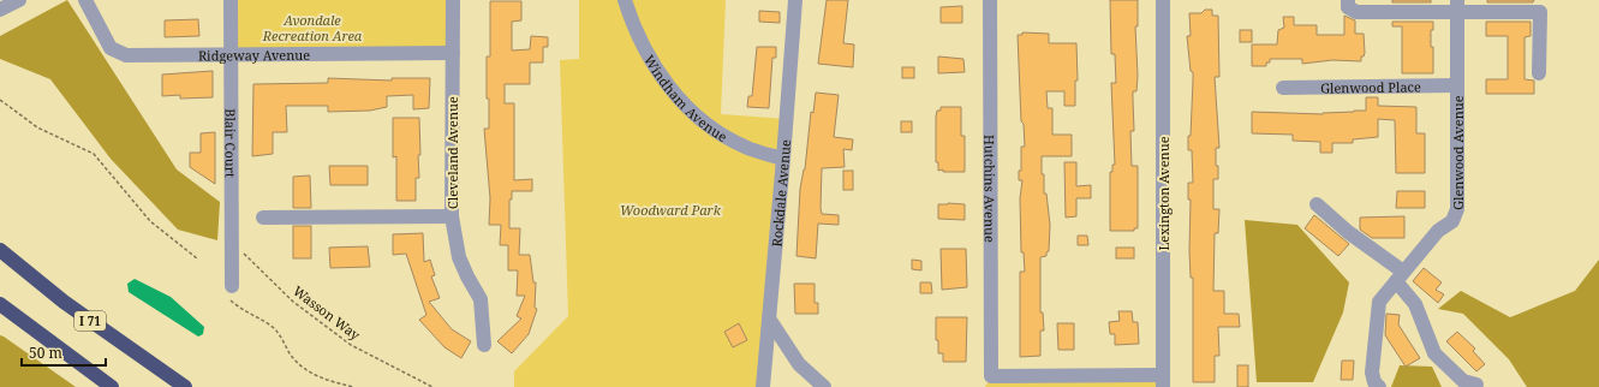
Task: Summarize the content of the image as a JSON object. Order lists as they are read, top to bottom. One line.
{"streets":{"highway":["I 71"],"street":["Ridgeway Avenue","Glenwood Place","Windham Avenue","Blair Court","Cleveland Avenue","Glenwood Avenue","Hutchins Avenue","Rockdale Avenue","Lexington Avenue"],"path":["Wasson Way"]},"crossings":[["Ridgeway Avenue","Blair Court"],["Ridgeway Avenue","Cleveland Avenue"],["Glenwood Place","Glenwood Avenue"],["Windham Avenue","Rockdale Avenue"],["Blair Court","Wasson Way"],["Hutchins Avenue","Lexington Avenue"]],"parks":["Avondale Recreation Area","Woodward Park"],"scale_bar":"50 m"}
